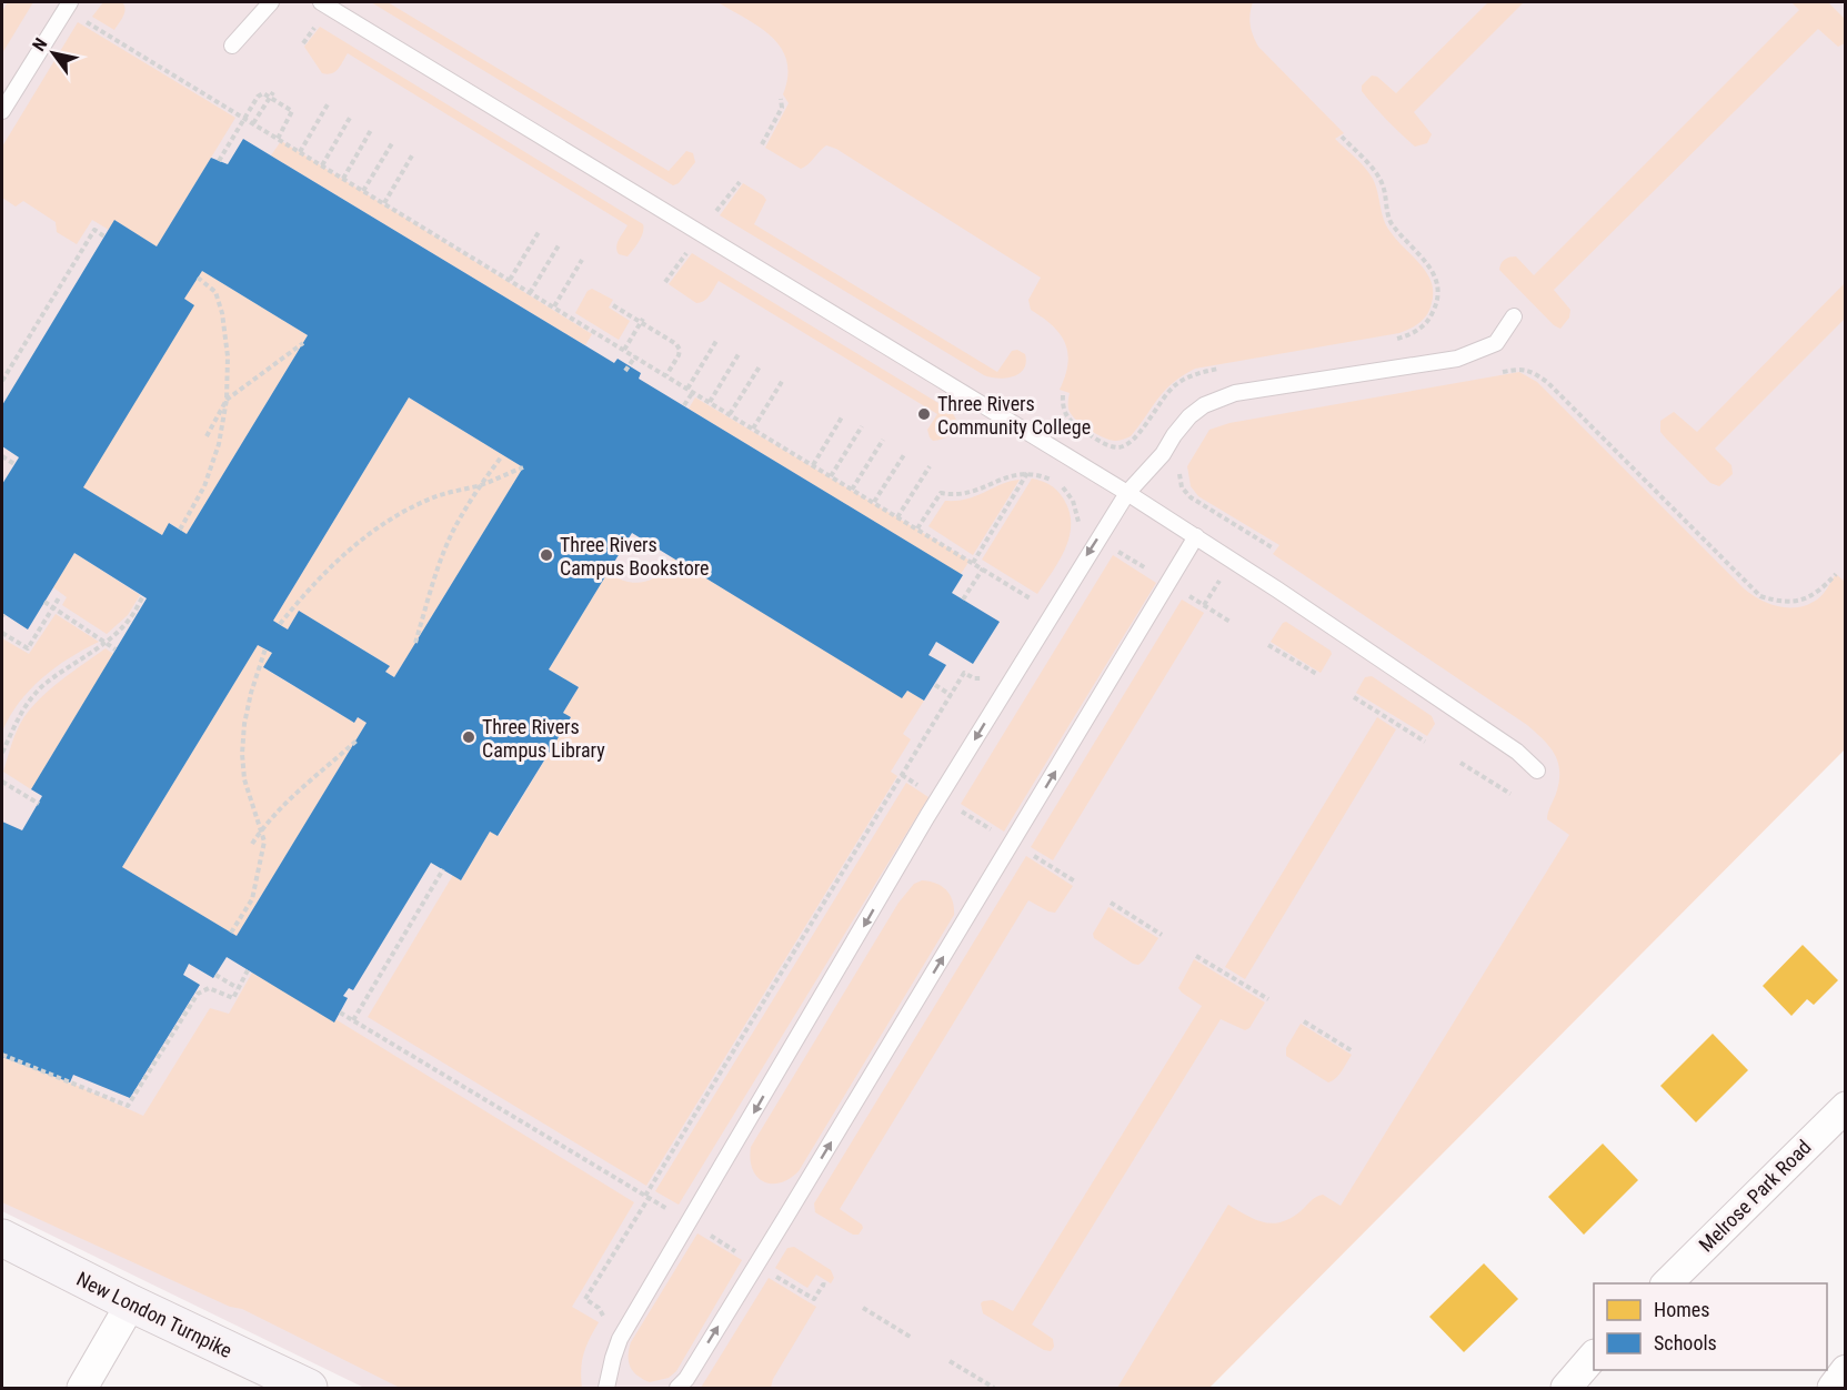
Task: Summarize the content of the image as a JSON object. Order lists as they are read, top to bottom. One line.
{"streets":{"main road":["New London Turnpike"],"street":["Melrose Park Road"]},"places":["Three Rivers Community College","Three Rivers Campus Bookstore","Three Rivers Campus Library"],"legend":["Homes","Schools"],"north":"top left"}
